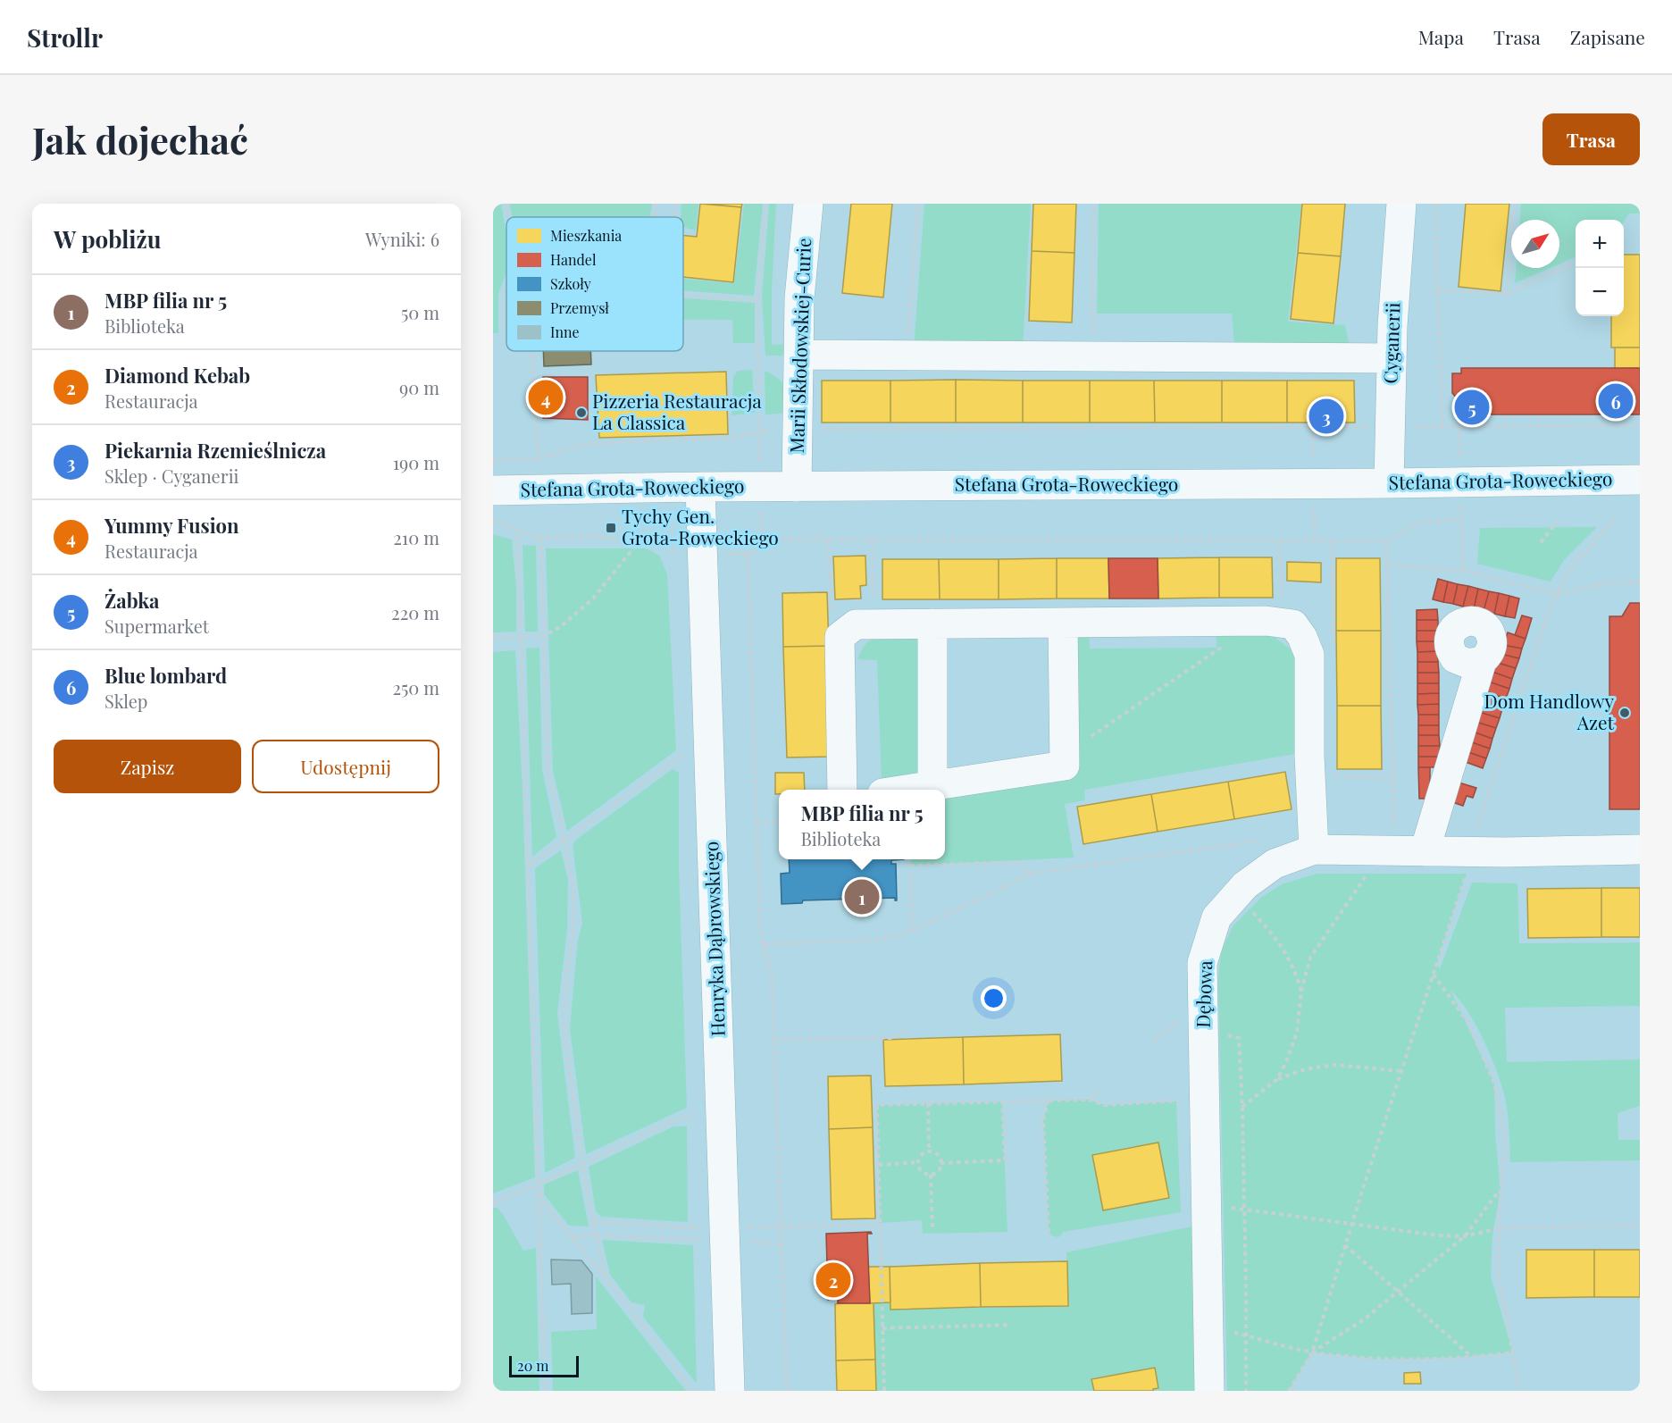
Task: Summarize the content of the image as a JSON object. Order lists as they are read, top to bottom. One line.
{"streets":{"street":["Cyganerii","Marii Skłodowskiej-Curie","Stefana Grota-Roweckiego","Henryka Dąbrowskiego","Dębowa"]},"crossings":[["Cyganerii","Stefana Grota-Roweckiego"],["Marii Skłodowskiej-Curie","Stefana Grota-Roweckiego"],["Stefana Grota-Roweckiego","Henryka Dąbrowskiego"]],"places":{"other":["Pizzeria Restauracja La Classica","Dom Handlowy Azet"],"transit":["Tychy Gen. Grota-Roweckiego"]},"legend":["Mieszkania","Handel","Szkoły","Przemysł","Inne"],"scale_bar":"20 m","north":"top right","page":{"header":"Strollr","nav":["Mapa","Trasa","Zapisane"],"buttons":["Trasa",["Zapisz","Udostępnij"]],"title":"Jak dojechać","heading":["W pobliżu","Wyniki: 6"],"map_buttons":["+","−"],"list":[{"mark":"1","name":"MBP filia nr 5","note":"Biblioteka","value":"50 m"},{"mark":"2","name":"Diamond Kebab","note":"Restauracja","value":"90 m"},{"mark":"3","name":"Piekarnia Rzemieślnicza","note":"Sklep · Cyganerii","value":"190 m"},{"mark":"4","name":"Yummy Fusion","note":"Restauracja","value":"210 m"},{"mark":"5","name":"Żabka","note":"Supermarket","value":"220 m"},{"mark":"6","name":"Blue lombard","note":"Sklep","value":"250 m"}],"pins":["4","6","5","3","1","2"],"popup":["MBP filia nr 5","Biblioteka"],"scale":"20 m"}}
